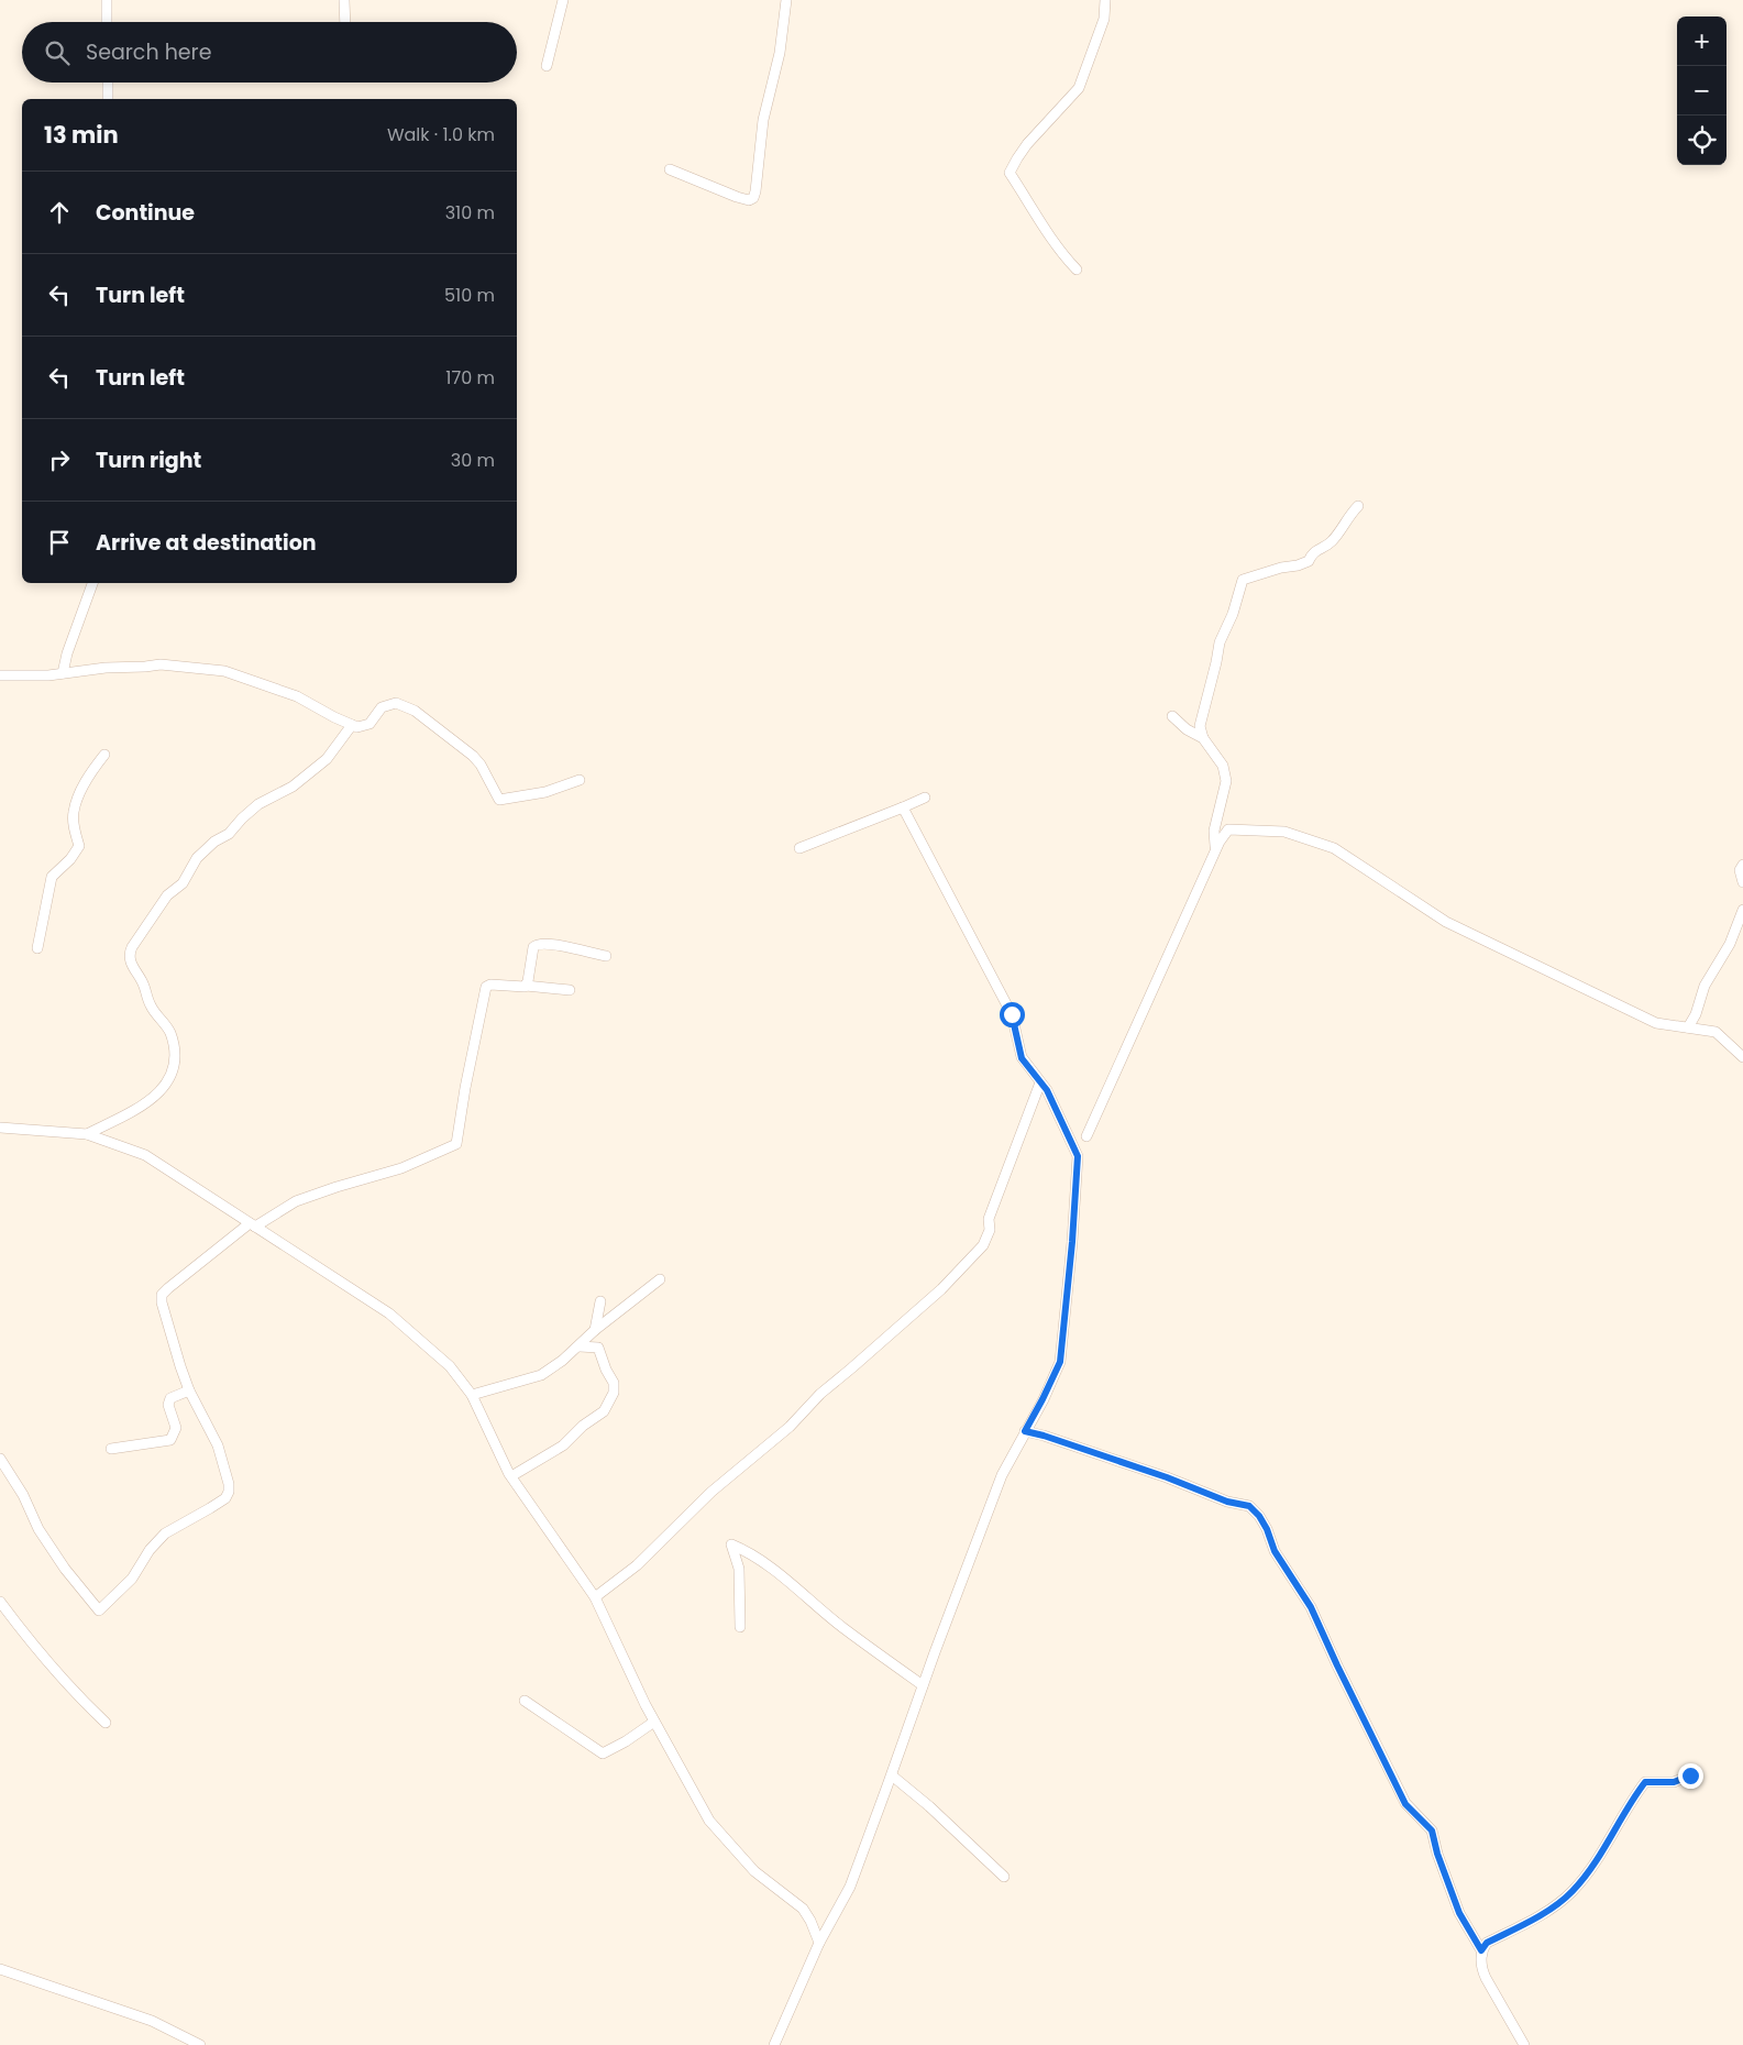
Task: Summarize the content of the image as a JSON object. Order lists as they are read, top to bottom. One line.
{"page":{"map_buttons":["+","−"],"search":"Search here","heading":["13 min","Walk · 1.0 km"],"list":[["Continue","310 m"],["Turn left","510 m"],["Turn left","170 m"],["Turn right","30 m"],"Arrive at destination"]}}
